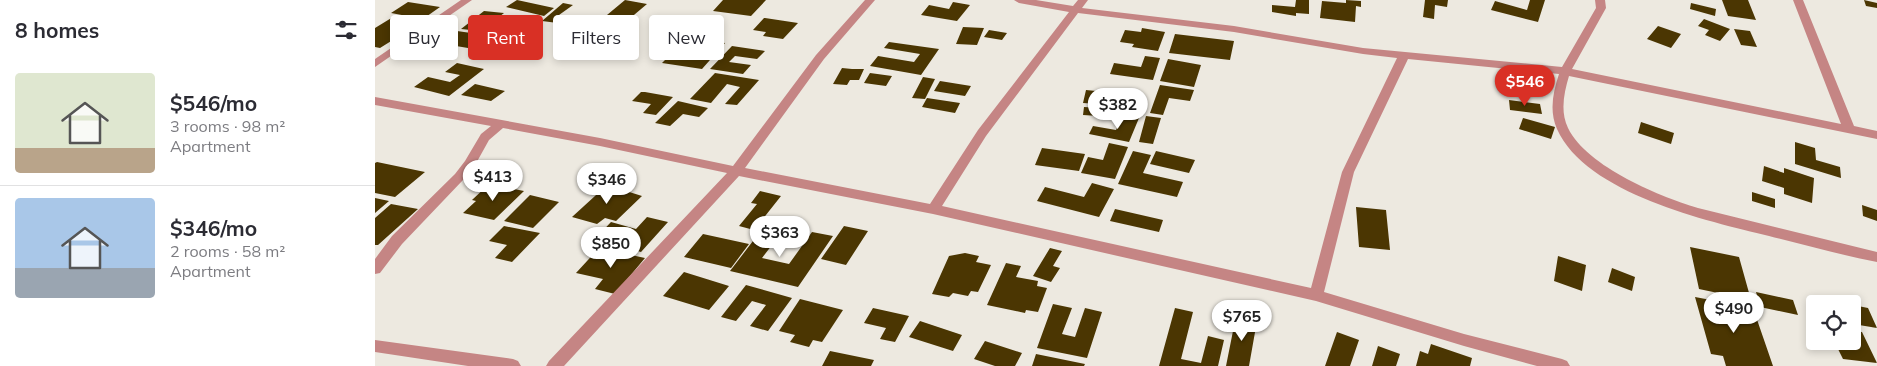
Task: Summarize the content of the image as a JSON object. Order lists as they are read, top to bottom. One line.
{"page":{"heading":"8 homes","chip":["Buy","Rent","Filters","New"],"list":[{"name":"$546/mo","note":"3 rooms · 98 m² · Apartment"},{"name":"$346/mo","note":"2 rooms · 58 m² · Apartment"}],"price":["$546","$382","$413","$346","$363","$850","$490","$765"]}}
